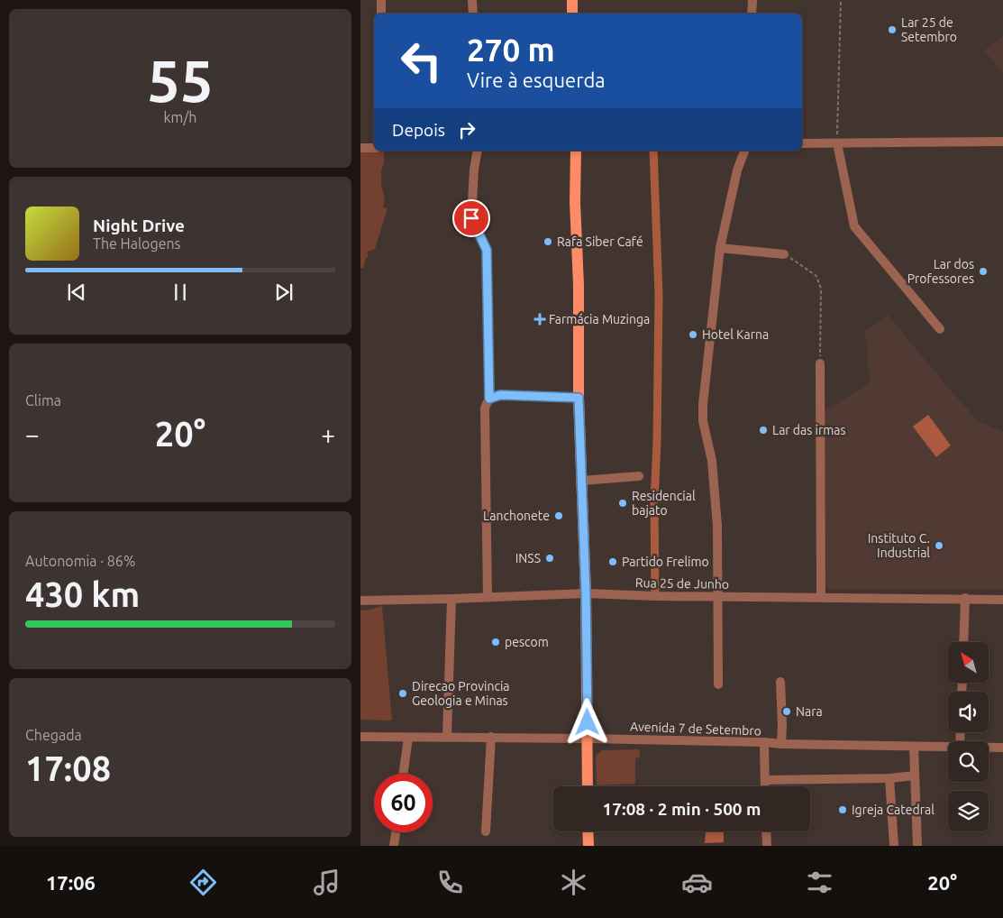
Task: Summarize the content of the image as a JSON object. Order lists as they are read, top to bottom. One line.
{"streets":{"street":["Rua 25 de Junho","Avenida 7 de Setembro"]},"places":{"other":["Lar 25 de Setembro","Rafa Siber Café","Lar dos Professores","Hotel Karna","Lar das irmas","Residencial bajato","Lanchonete","Instituto C. Industrial","INSS","Partido Frelimo","pescom","Direcao Provincia Geologia e Minas","Nara","Igreja Catedral"],"health":["Farmácia Muzinga"]},"north":"top left","page":{"tile":[["55","km/h"],"Clima",["Autonomia · 86%","430 km"],["Chegada","17:08"]],"turn":["270 m","Vire à esquerda"],"then":"Depois","song":["Night Drive","The Halogens"],"heat":["−","20°","+"],"limit":"60","trip":"17:08 · 2 min · 500 m","tabs":["17:06","20°"]}}
